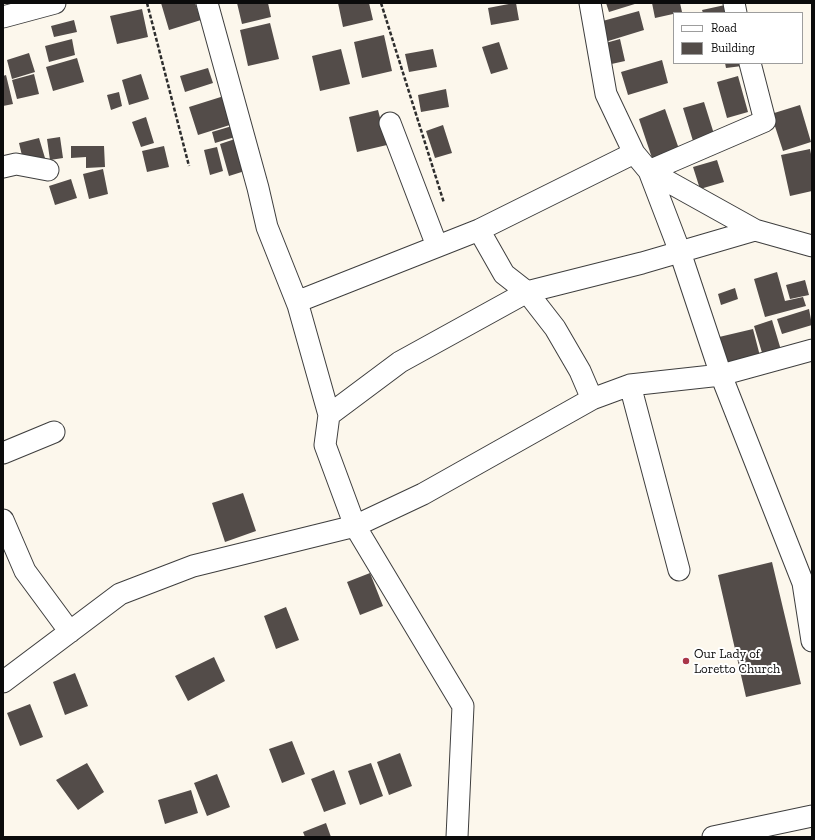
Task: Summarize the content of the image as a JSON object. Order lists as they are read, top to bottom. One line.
{"places":["Our Lady of Loretto Church"],"legend":["Road","Building"]}
